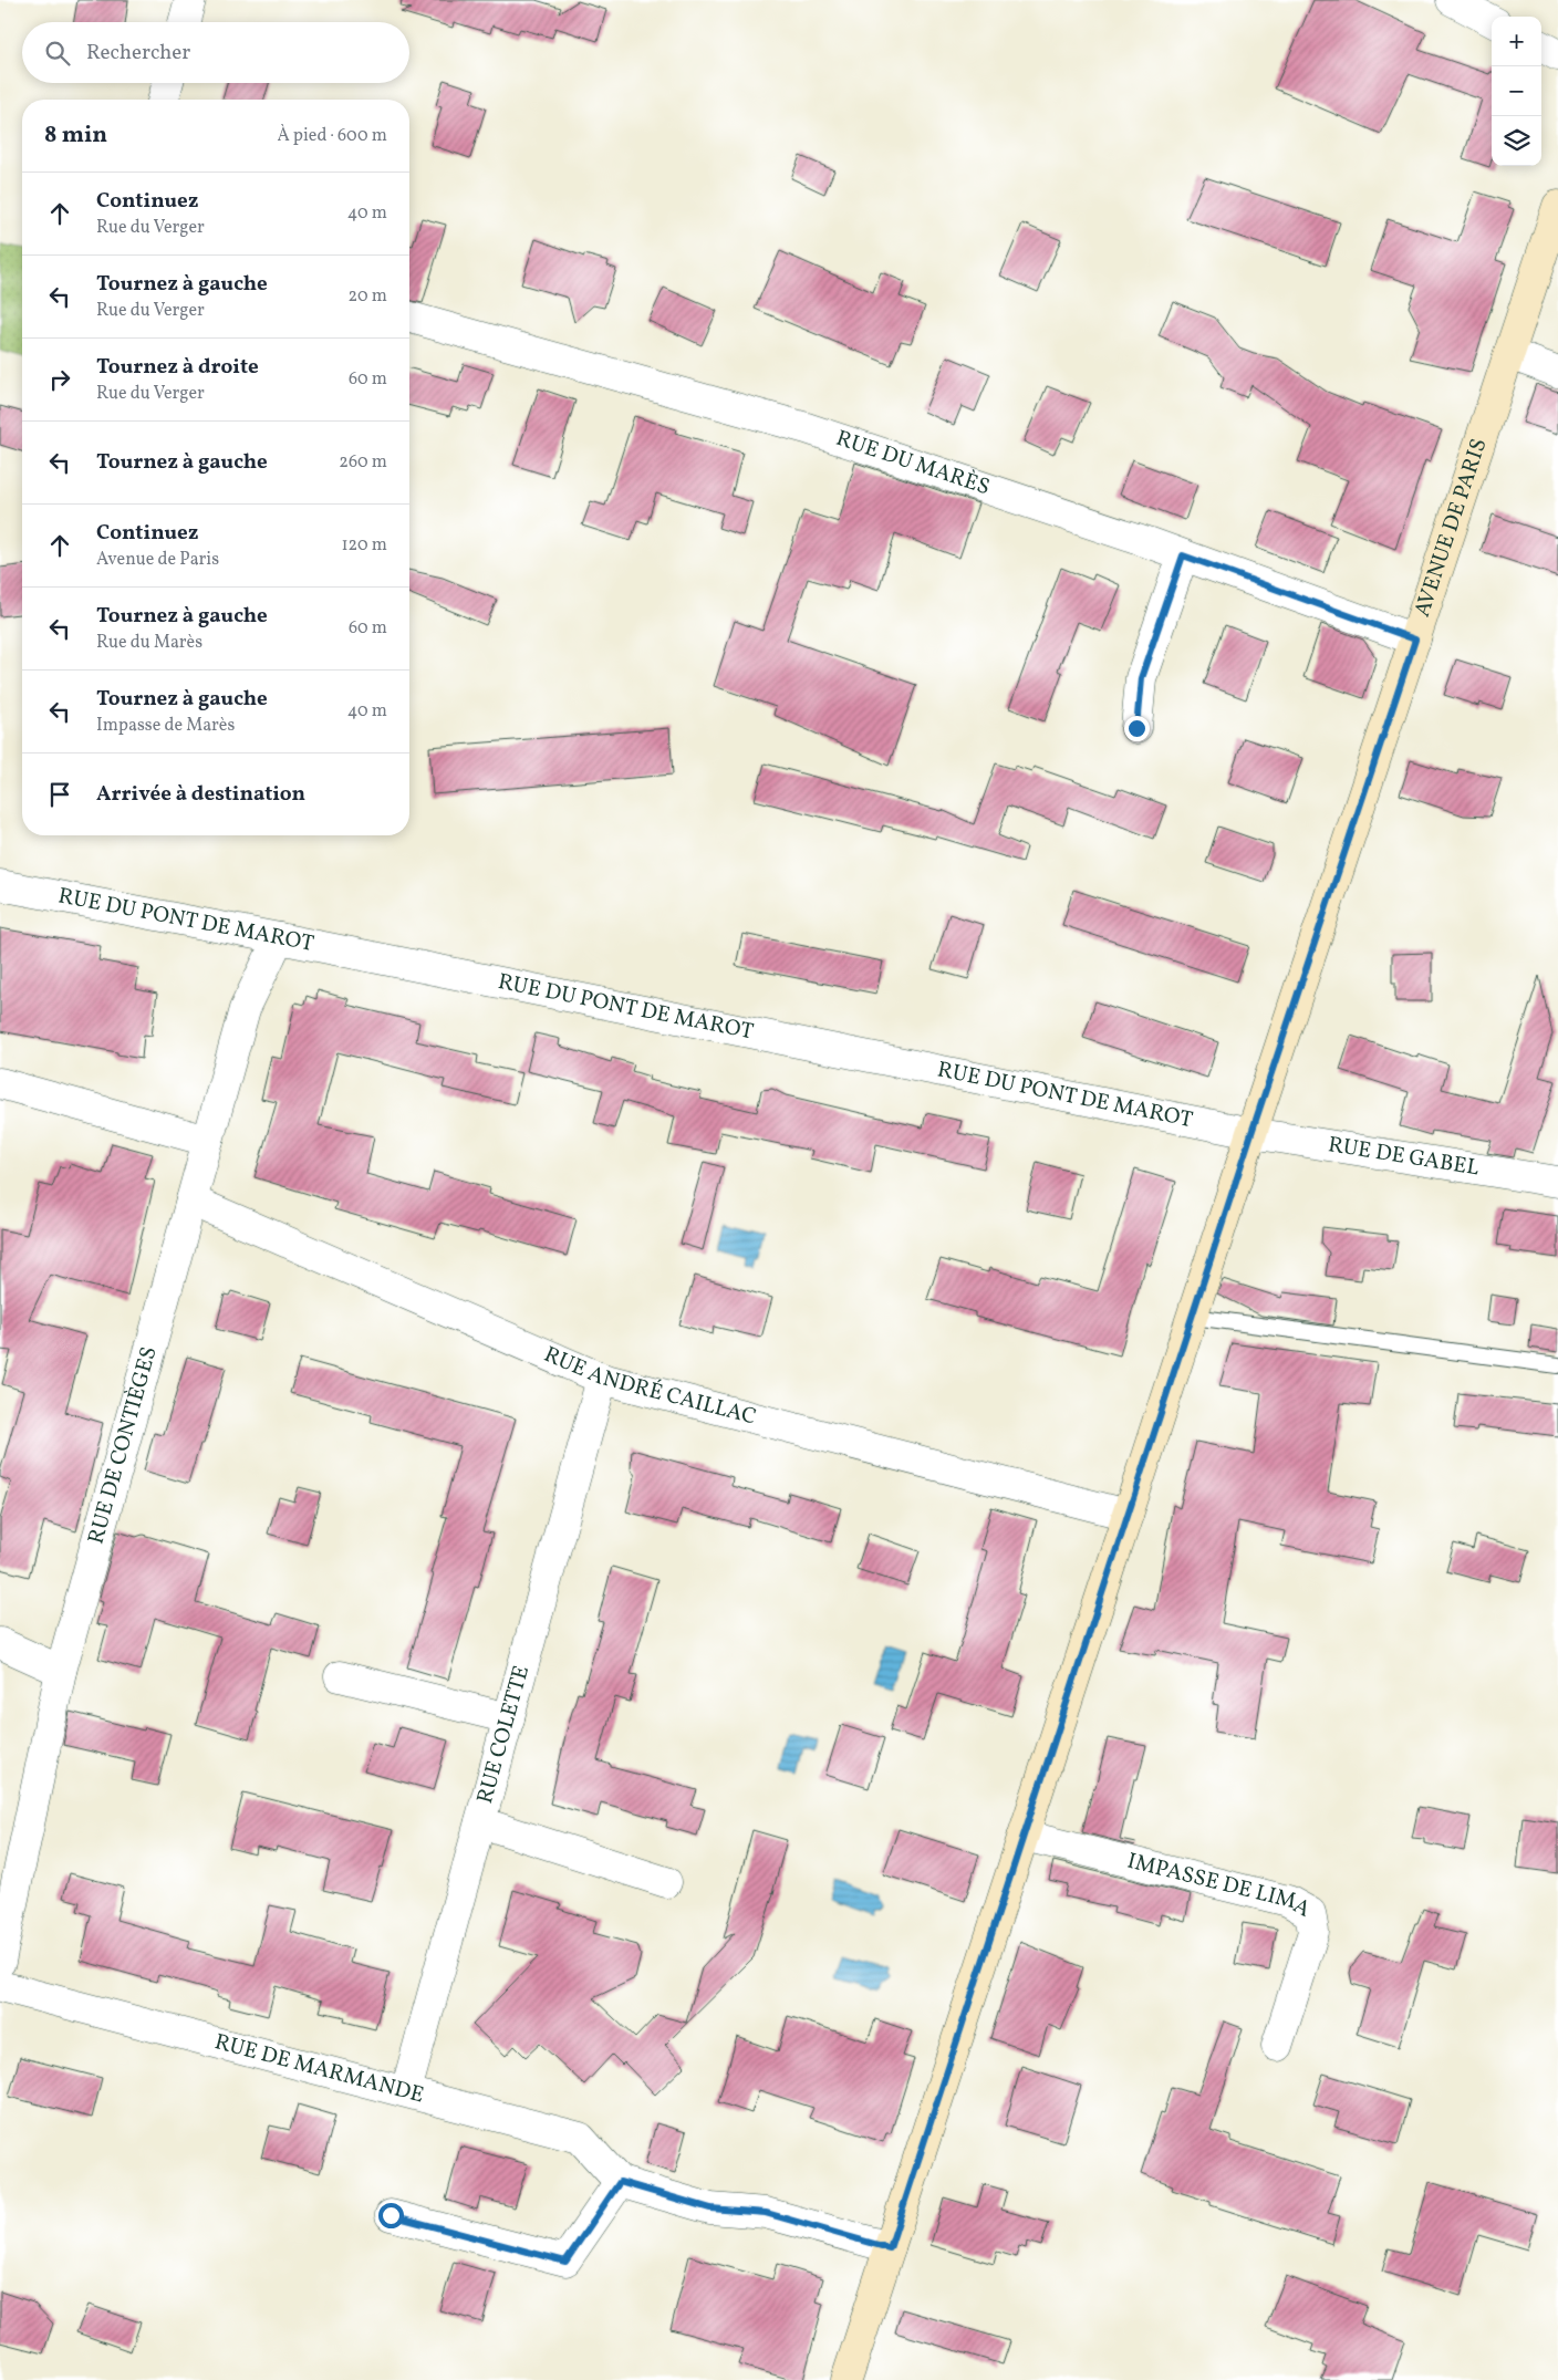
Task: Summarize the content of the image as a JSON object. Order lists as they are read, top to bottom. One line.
{"streets":{"main road":["AVENUE DE PARIS"],"street":["RUE DU MARÈS","RUE DU PONT DE MAROT","RUE DE GABEL","RUE ANDRÉ CAILLAC","RUE DE CONTIÈGES","RUE COLETTE","IMPASSE DE LIMA","RUE DE MARMANDE"]},"crossings":[["RUE DU MARÈS","AVENUE DE PARIS"],["AVENUE DE PARIS","RUE DU PONT DE MAROT"],["AVENUE DE PARIS","RUE DE GABEL"],["AVENUE DE PARIS","RUE ANDRÉ CAILLAC"],["AVENUE DE PARIS","IMPASSE DE LIMA"],["RUE DU PONT DE MAROT","RUE DE GABEL"],["RUE DU PONT DE MAROT","RUE DE CONTIÈGES"],["RUE ANDRÉ CAILLAC","RUE DE CONTIÈGES"],["RUE ANDRÉ CAILLAC","RUE COLETTE"],["RUE COLETTE","RUE DE MARMANDE"]],"page":{"map_buttons":["+","−"],"search":"Rechercher","heading":["8 min","À pied · 600 m"],"list":[["Continuez","Rue du Verger","40 m"],["Tournez à gauche","Rue du Verger","20 m"],["Tournez à droite","Rue du Verger","60 m"],["Tournez à gauche","260 m"],["Continuez","Avenue de Paris","120 m"],["Tournez à gauche","Rue du Marès","60 m"],["Tournez à gauche","Impasse de Marès","40 m"],"Arrivée à destination"]}}
